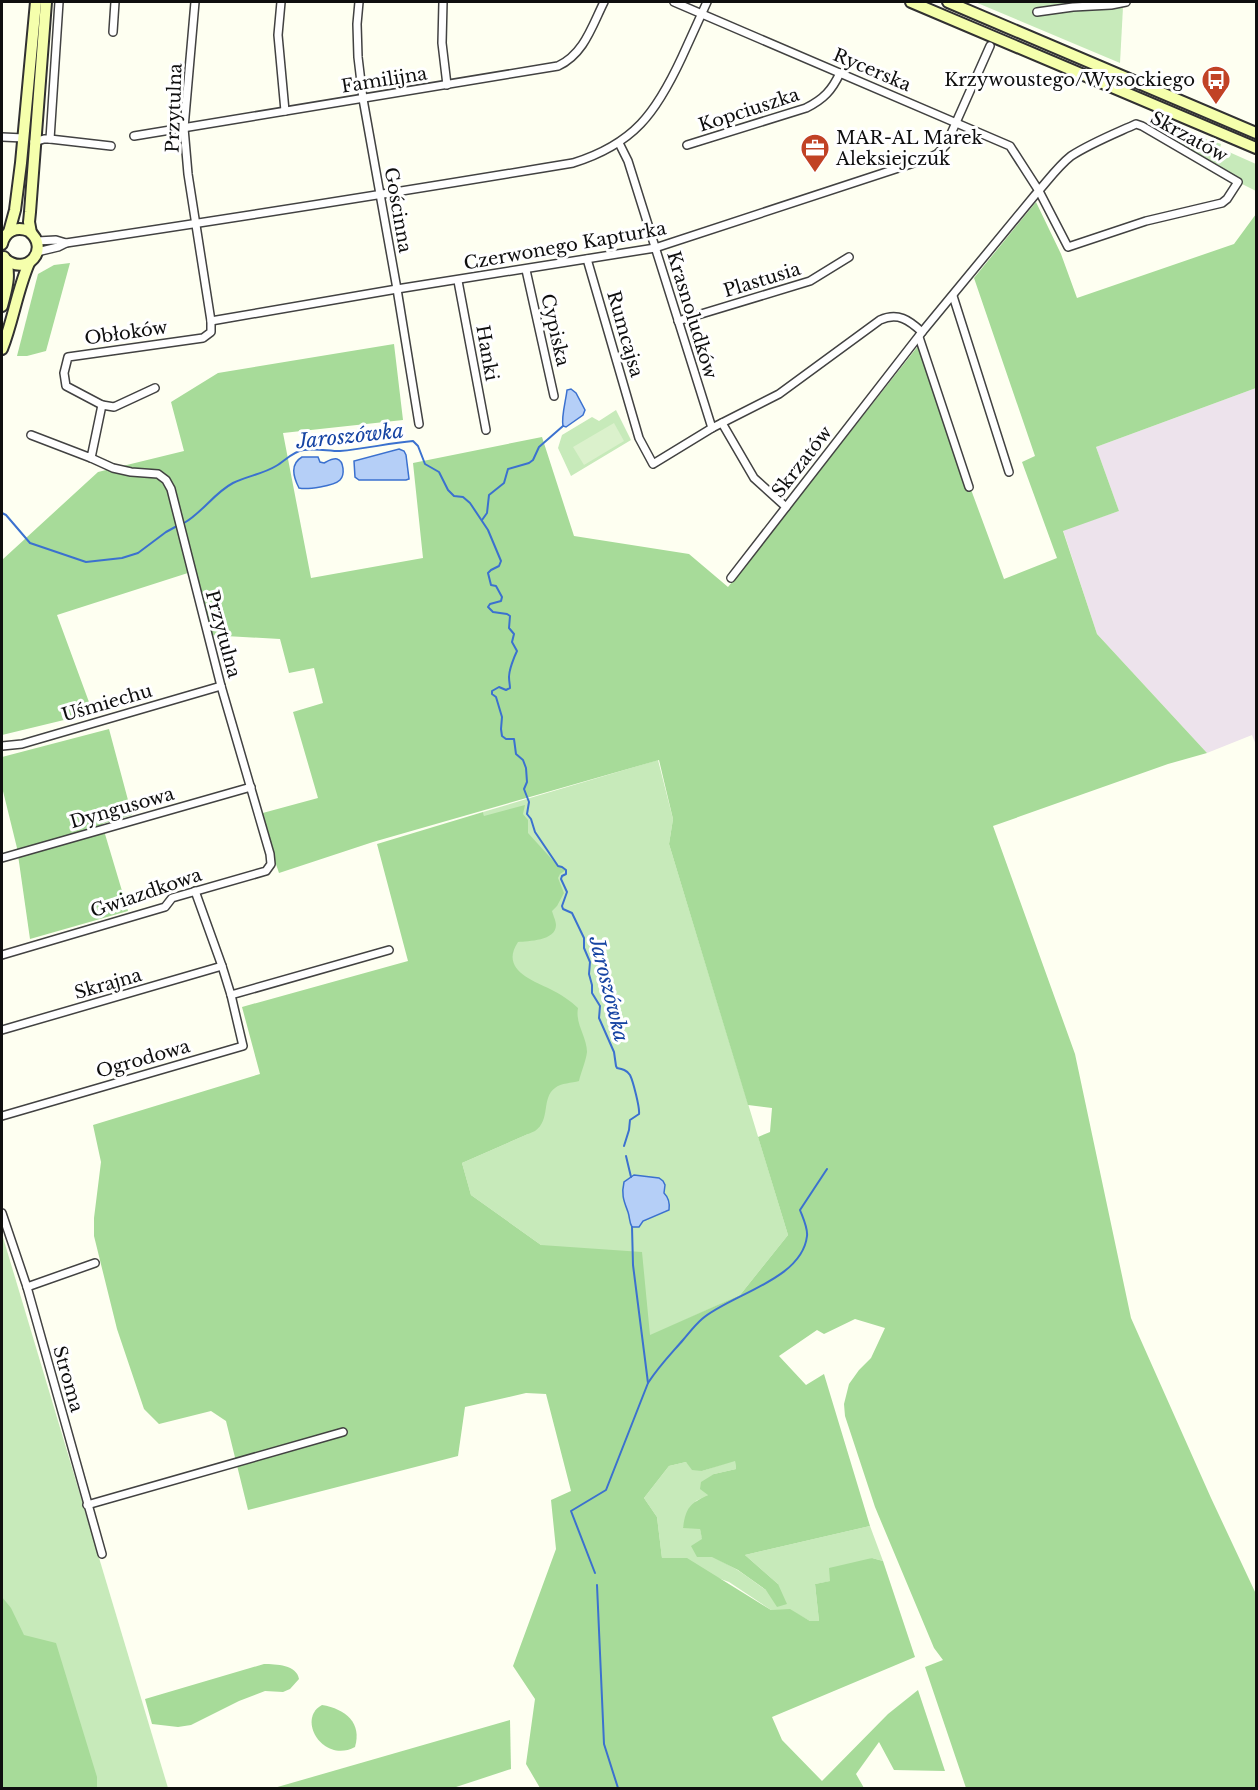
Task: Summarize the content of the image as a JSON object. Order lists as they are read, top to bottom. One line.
{"streets":{"street":["Rycerska","Familijna","Przytulna","Kopciuszka","Skrzatów","Gościnna","Czerwonego Kapturka","Plastusia","Krasnoludków","Cypiska","Obłoków","Rumcajsa","Hanki","Uśmiechu","Dyngusowa","Gwiazdkowa","Skrajna","Ogrodowa","Stroma"]},"crossings":[["Rycerska","Kopciuszka"],["Rycerska","Skrzatów"],["Rycerska","Czerwonego Kapturka"],["Familijna","Przytulna"],["Familijna","Gościnna"],["Przytulna","Czerwonego Kapturka"],["Przytulna","Obłoków"],["Przytulna","Uśmiechu"],["Przytulna","Dyngusowa"],["Przytulna","Gwiazdkowa"],["Gościnna","Czerwonego Kapturka"],["Czerwonego Kapturka","Krasnoludków"],["Czerwonego Kapturka","Cypiska"],["Czerwonego Kapturka","Obłoków"],["Czerwonego Kapturka","Rumcajsa"],["Czerwonego Kapturka","Hanki"],["Plastusia","Krasnoludków"],["Krasnoludków","Rumcajsa"],["Gwiazdkowa","Ogrodowa"],["Skrajna","Ogrodowa"]],"water":["Jaroszówka"],"places":{"bus stop":["Krzywoustego/Wysockiego"],"office":["MAR-AL Marek Aleksiejczuk"]}}
